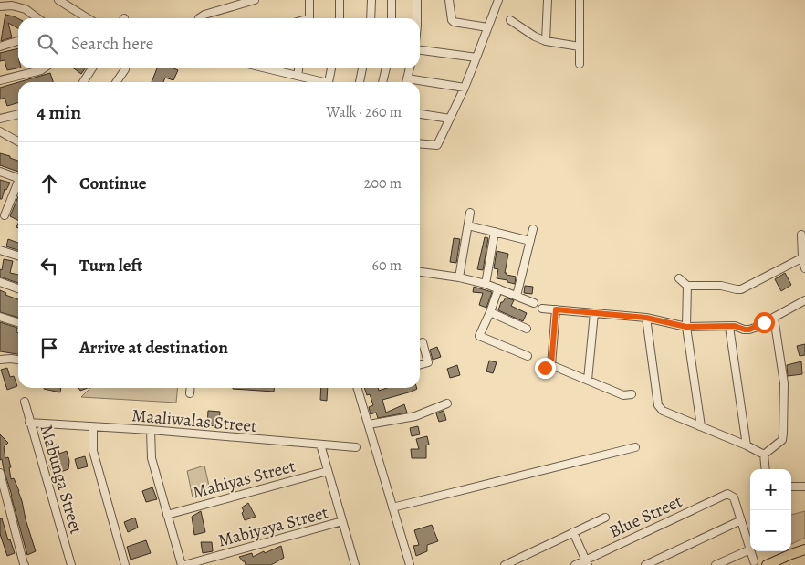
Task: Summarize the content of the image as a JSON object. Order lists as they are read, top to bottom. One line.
{"streets":{"street":["Maaliwalas Street","Mahiyas Street","Mabunga Street","Blue Street","Mabiyaya Street"]},"crossings":[["Maaliwalas Street","Mabunga Street"]],"page":{"search":"Search here","heading":["4 min","Walk · 260 m"],"list":[["Continue","200 m"],["Turn left","60 m"],"Arrive at destination"],"map_buttons":["+","−"]}}
